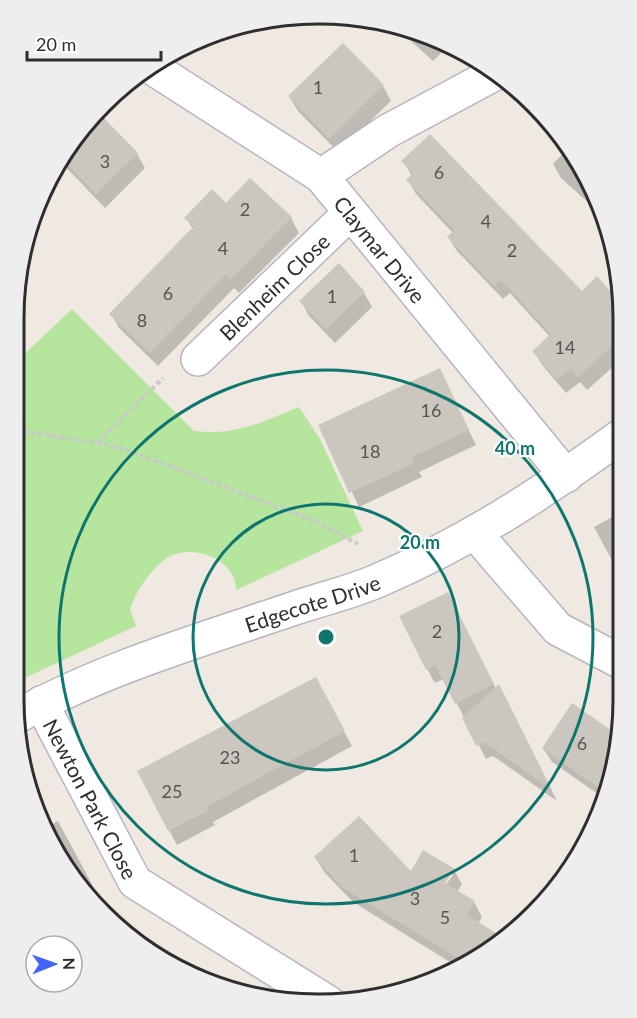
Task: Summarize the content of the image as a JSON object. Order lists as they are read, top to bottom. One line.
{"streets":{"street":["Claymar Drive","Blenheim Close","Edgecote Drive","Newton Park Close"]},"crossings":[["Claymar Drive","Blenheim Close"],["Claymar Drive","Edgecote Drive"],["Edgecote Drive","Newton Park Close"]],"house_numbers":["1","3","6","2","4","4","2","6","1","8","14","16","18","2","6","23","25","1","3","5"],"scale_bar":"20 m","north":"right","rings":["40 m","20 m"]}
